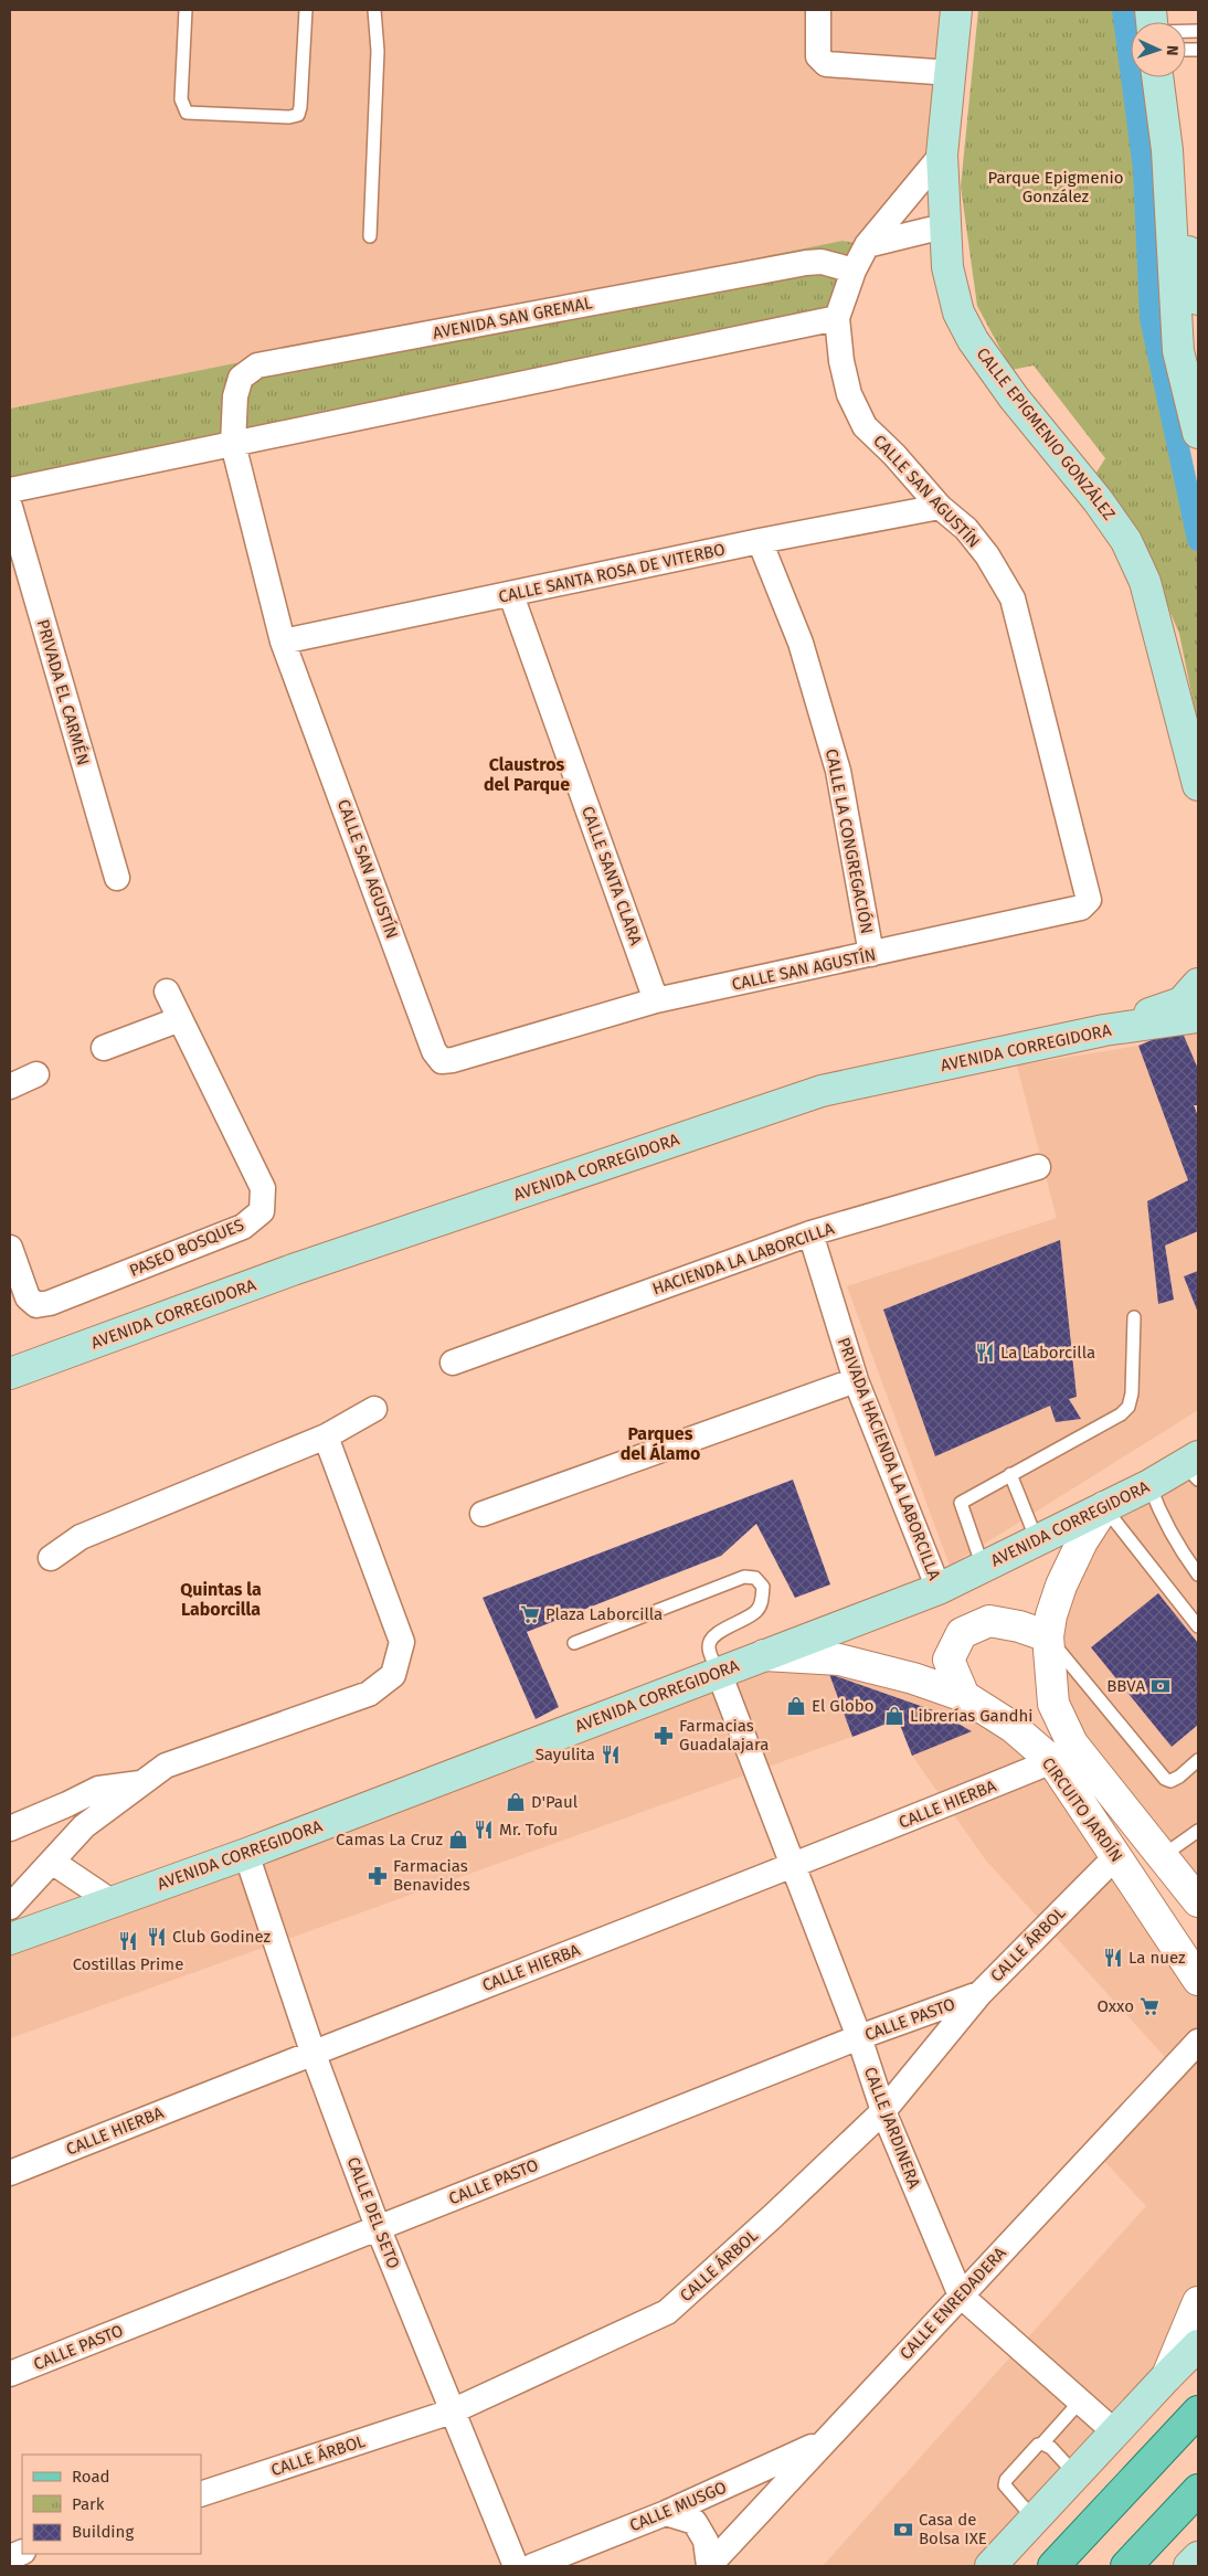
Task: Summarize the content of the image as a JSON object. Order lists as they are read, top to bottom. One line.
{"streets":{"main road":["CALLE EPIGMENIO GONZÁLEZ","AVENIDA CORREGIDORA"],"street":["AVENIDA SAN GREMAL","CALLE SAN AGUSTÍN","CALLE SANTA ROSA DE VITERBO","PRIVADA EL CARMÉN","CALLE LA CONGREGACIÓN","CALLE SANTA CLARA","PASEO BOSQUES","HACIENDA LA LABORCILLA","PRIVADA HACIENDA LA LABORCILLA","CALLE HIERBA","CIRCUITO JARDÍN","CALLE ÁRBOL","CALLE PASTO","CALLE JARDINERA","CALLE DEL SETO","CALLE ENREDADERA","CALLE MUSGO"]},"crossings":[["AVENIDA SAN GREMAL","CALLE SAN AGUSTÍN"],["CALLE EPIGMENIO GONZÁLEZ","CALLE SAN AGUSTÍN"],["CALLE SAN AGUSTÍN","CALLE SANTA ROSA DE VITERBO"],["CALLE SAN AGUSTÍN","CALLE LA CONGREGACIÓN"],["CALLE SAN AGUSTÍN","CALLE SANTA CLARA"],["CALLE SANTA ROSA DE VITERBO","CALLE LA CONGREGACIÓN"],["CALLE SANTA ROSA DE VITERBO","CALLE SANTA CLARA"],["AVENIDA CORREGIDORA","PRIVADA HACIENDA LA LABORCILLA"],["AVENIDA CORREGIDORA","CIRCUITO JARDÍN"],["AVENIDA CORREGIDORA","CALLE JARDINERA"],["AVENIDA CORREGIDORA","CALLE DEL SETO"],["HACIENDA LA LABORCILLA","PRIVADA HACIENDA LA LABORCILLA"],["CALLE HIERBA","CIRCUITO JARDÍN"],["CALLE HIERBA","CALLE JARDINERA"],["CALLE HIERBA","CALLE DEL SETO"],["CIRCUITO JARDÍN","CALLE ÁRBOL"],["CALLE ÁRBOL","CALLE PASTO"],["CALLE ÁRBOL","CALLE JARDINERA"],["CALLE ÁRBOL","CALLE DEL SETO"],["CALLE PASTO","CALLE JARDINERA"],["CALLE PASTO","CALLE DEL SETO"],["CALLE JARDINERA","CALLE ENREDADERA"],["CALLE ENREDADERA","CALLE MUSGO"]],"districts":["Claustros del Parque","Parques del Álamo","Quintas la Laborcilla"],"parks":["Parque Epigmenio González"],"places":{"restaurant":["La Laborcilla","Sayulita","Mr. Tofu","Club Godinez","Costillas Prime","La nuez"],"supermarket":["Plaza Laborcilla","Oxxo"],"bank":["BBVA","Casa de Bolsa IXE"],"shop":["El Globo","Librerías Gandhi","D'Paul","Camas La Cruz"],"pharmacy":["Farmacias Guadalajara","Farmacias Benavides"]},"legend":["Road","Park","Building"],"north":"right"}
